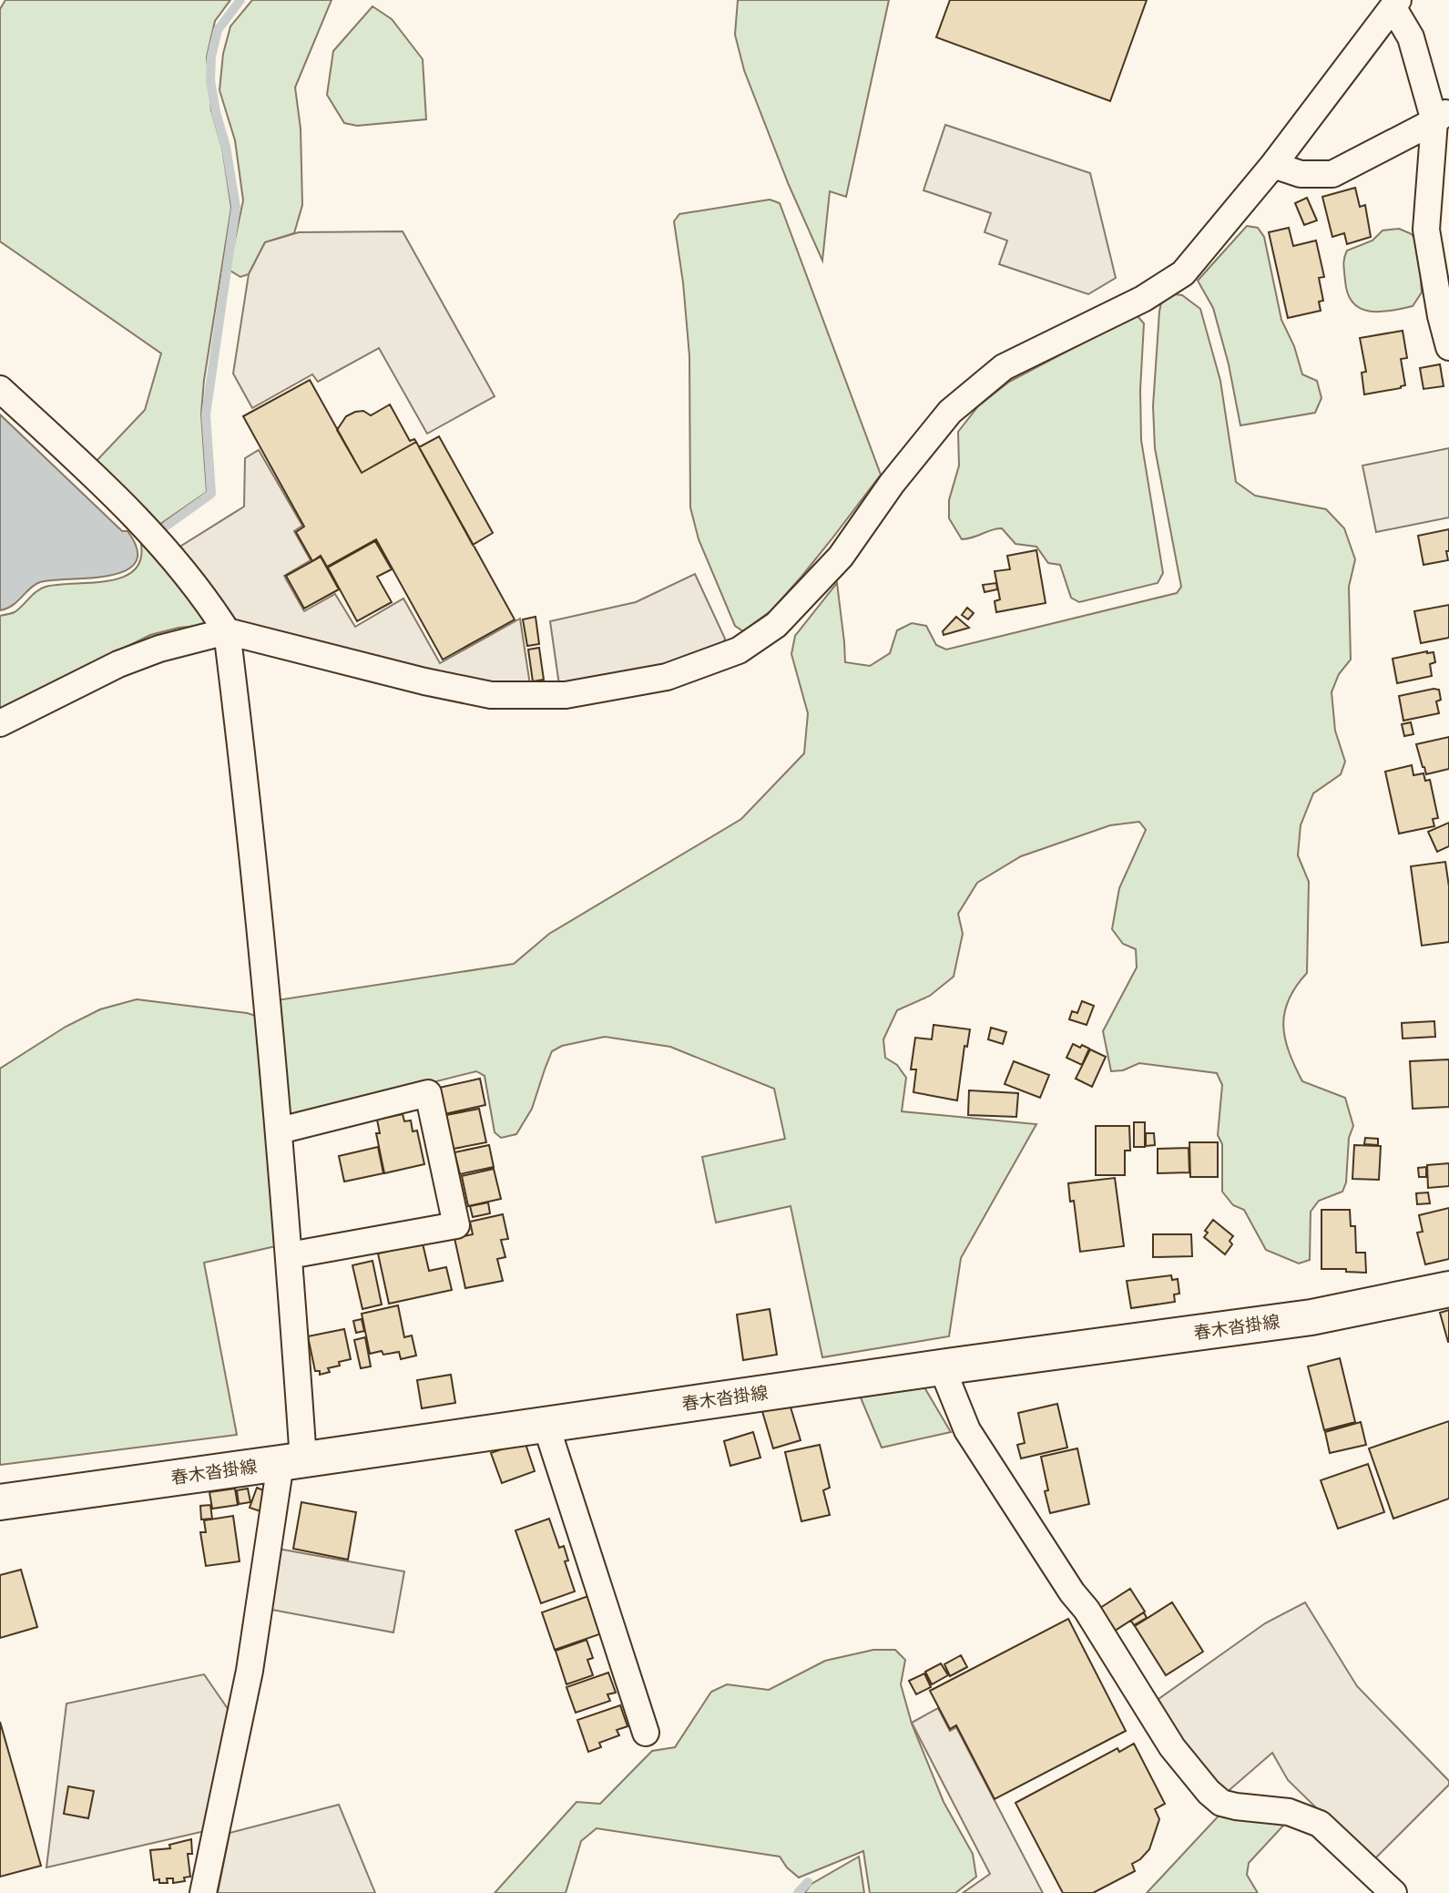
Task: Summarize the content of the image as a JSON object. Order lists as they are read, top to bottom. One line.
{"streets":{"main road":["春木沓掛線"]}}
